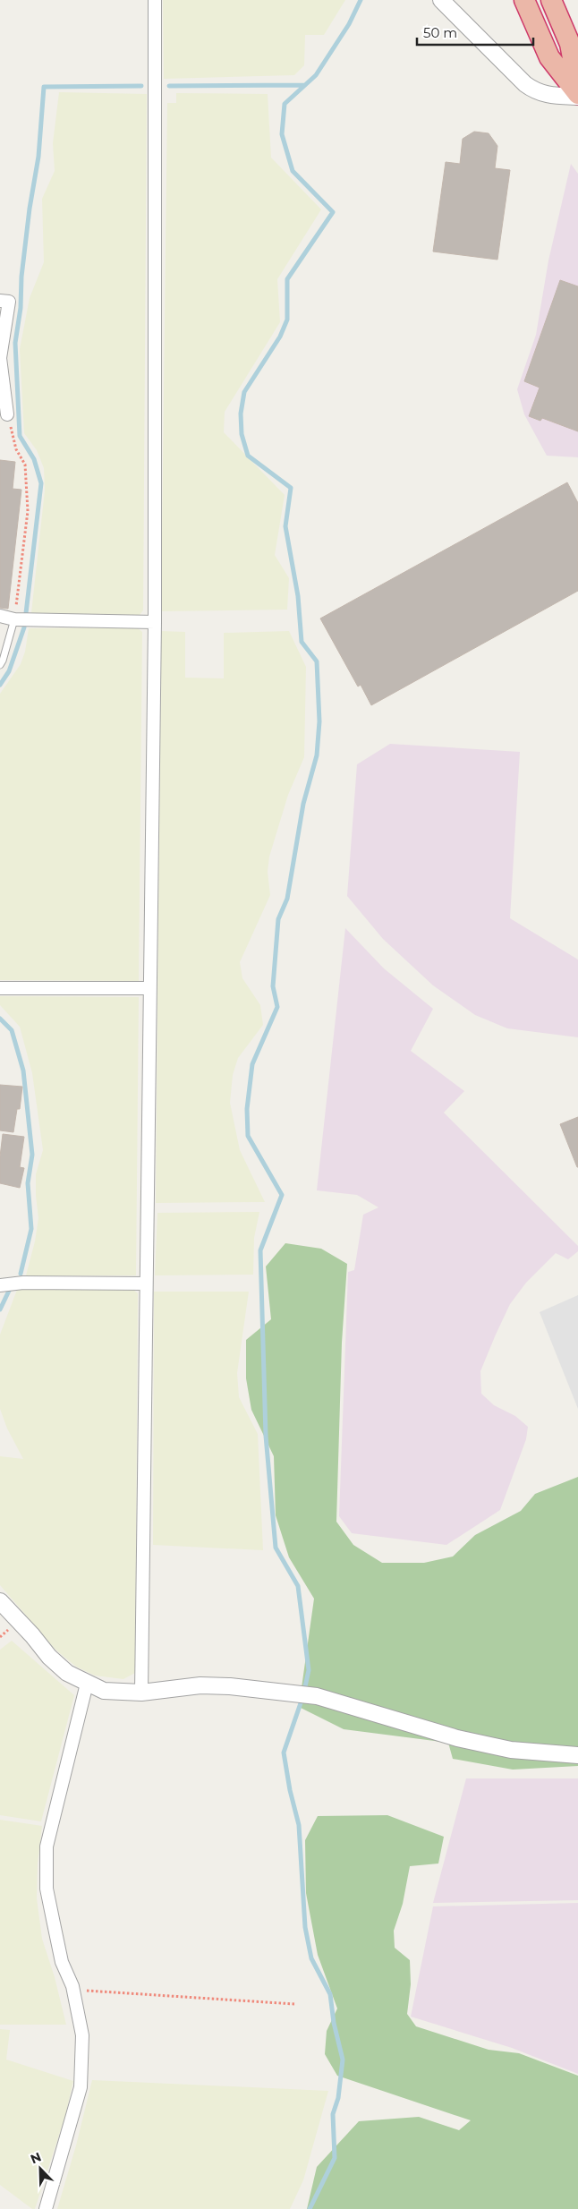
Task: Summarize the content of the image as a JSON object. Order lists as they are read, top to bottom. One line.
{"scale_bar":"50 m","north":"top left"}
